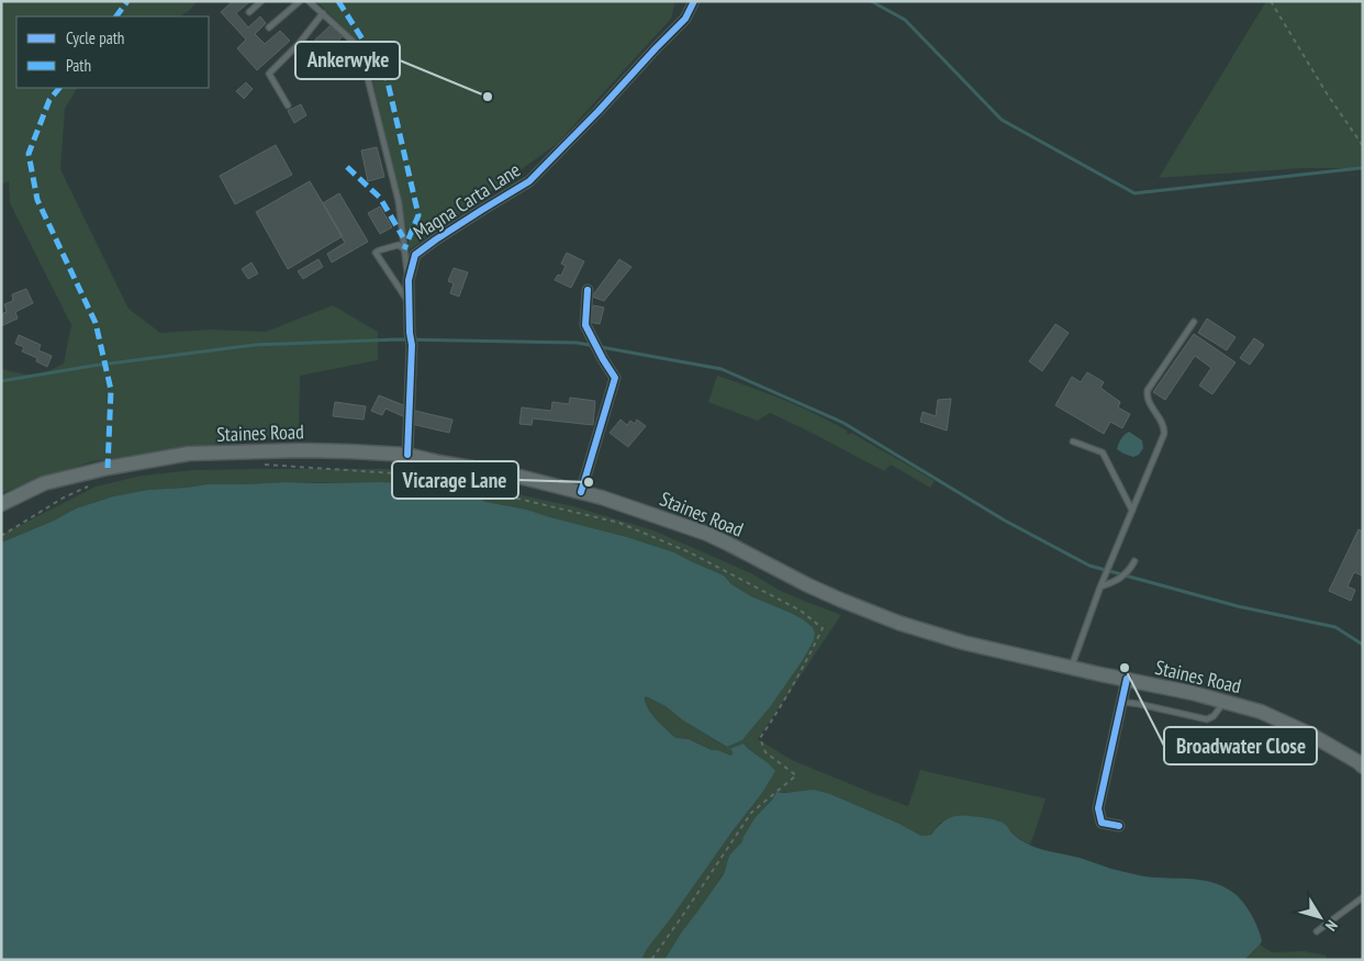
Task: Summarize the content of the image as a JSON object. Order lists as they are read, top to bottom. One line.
{"streets":{"main road":["Staines Road"],"street":["Magna Carta Lane"]},"crossings":[["Magna Carta Lane","Staines Road"]],"places":["Ankerwyke","Vicarage Lane","Broadwater Close"],"legend":["Cycle path","Path"],"north":"bottom right"}
